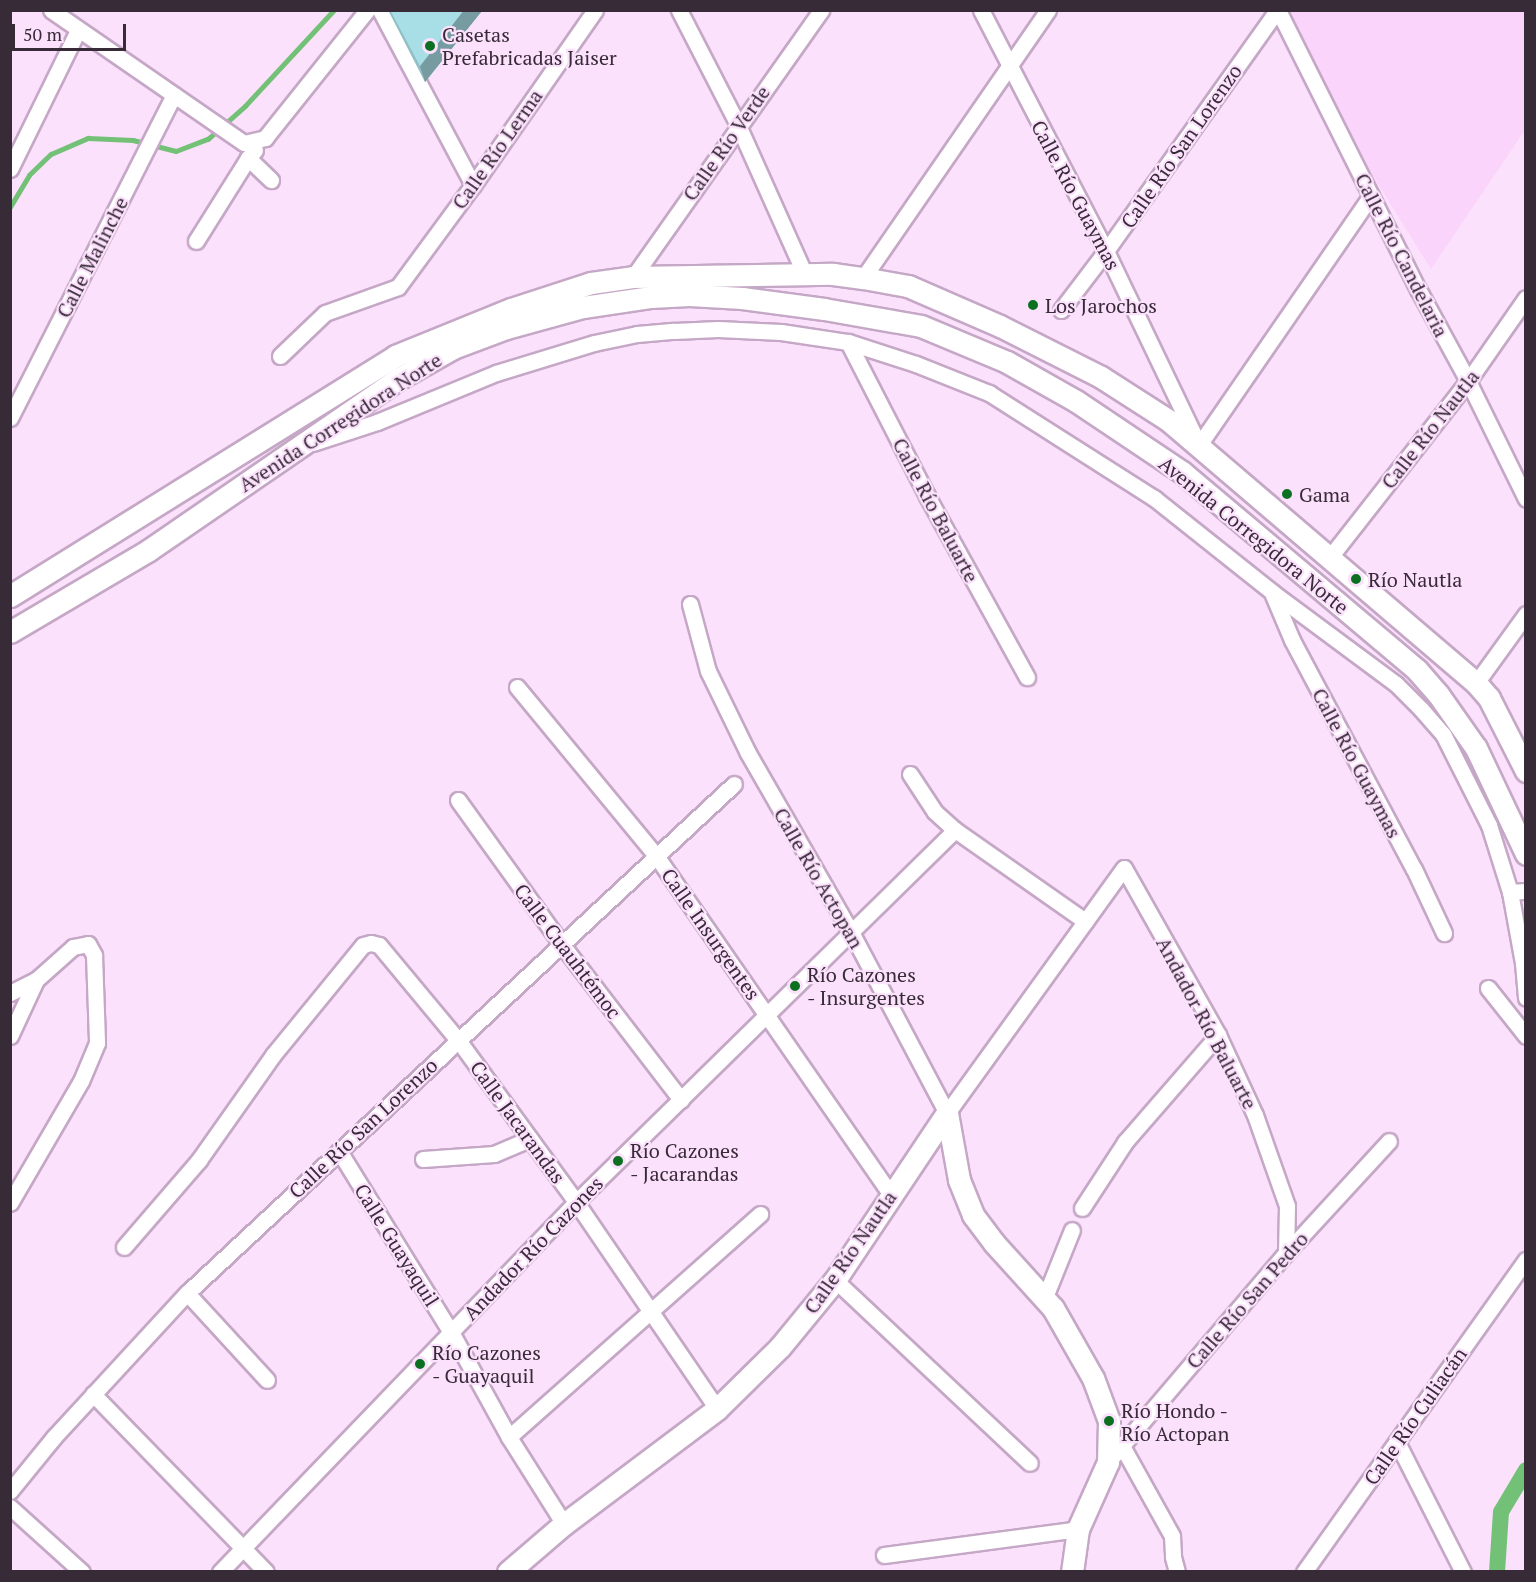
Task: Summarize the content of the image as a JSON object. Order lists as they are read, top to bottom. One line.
{"streets":{"main road":["Avenida Corregidora Norte","Calle Río Nautla","Calle Río Actopan"],"street":["Calle Río Verde","Calle Río San Lorenzo","Calle Río Lerma","Calle Río Guaymas","Calle Río Candelaria","Calle Malinche","Calle Río Baluarte","Calle Insurgentes","Calle Cuauhtémoc","Andador Río Baluarte","Calle Jacarandas","Calle Guayaquil","Andador Río Cazones","Calle Río San Pedro","Calle Río Culiacán"]},"crossings":[["Calle Río Verde","Avenida Corregidora Norte"],["Calle Río San Lorenzo","Calle Río Guaymas"],["Calle Río San Lorenzo","Calle Río Candelaria"],["Calle Río San Lorenzo","Calle Insurgentes"],["Calle Río San Lorenzo","Calle Cuauhtémoc"],["Calle Río San Lorenzo","Calle Jacarandas"],["Calle Río San Lorenzo","Calle Guayaquil"],["Calle Río Guaymas","Avenida Corregidora Norte"],["Calle Río Candelaria","Calle Río Nautla"],["Avenida Corregidora Norte","Calle Río Nautla"],["Calle Río Nautla","Calle Río Actopan"],["Calle Río Nautla","Calle Insurgentes"],["Calle Río Nautla","Andador Río Baluarte"],["Calle Río Nautla","Calle Jacarandas"],["Calle Río Nautla","Calle Guayaquil"],["Calle Río Actopan","Andador Río Cazones"],["Calle Río Actopan","Calle Río San Pedro"],["Calle Insurgentes","Andador Río Cazones"],["Calle Cuauhtémoc","Andador Río Cazones"],["Andador Río Baluarte","Calle Río San Pedro"],["Calle Jacarandas","Andador Río Cazones"],["Calle Guayaquil","Andador Río Cazones"]],"places":["Casetas Prefabricadas Jaiser","Los Jarochos","Gama","Río Nautla","Río Cazones - Insurgentes","Río Cazones - Jacarandas","Río Cazones - Guayaquil","Río Hondo - Río Actopan"],"scale_bar":"50 m"}
